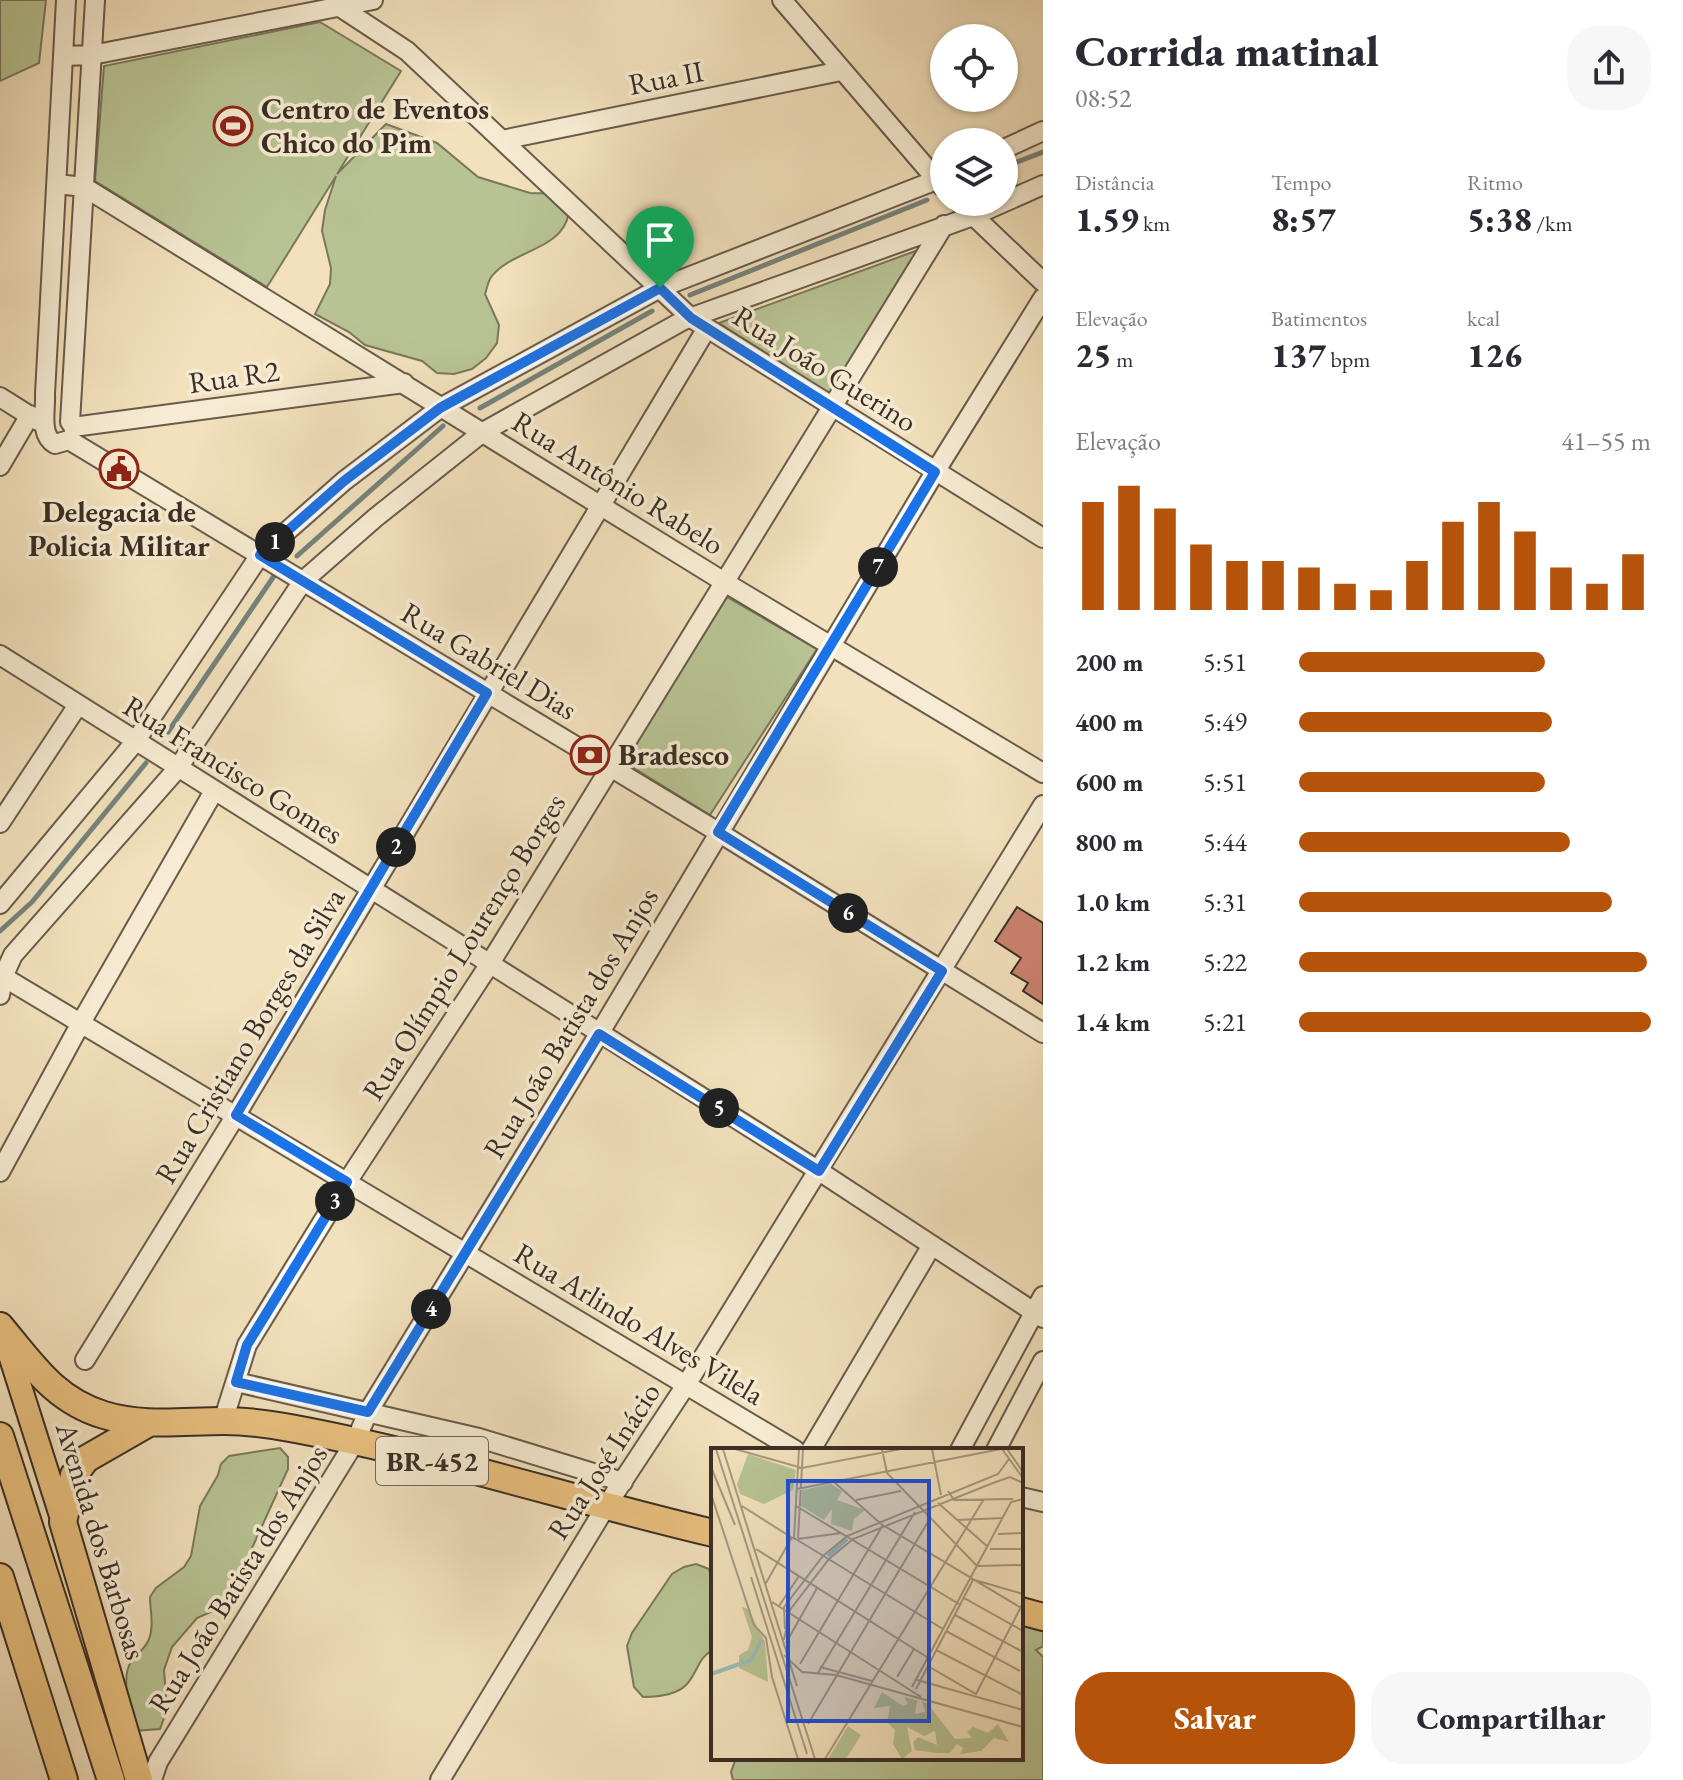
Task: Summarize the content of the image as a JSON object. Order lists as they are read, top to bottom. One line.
{"streets":{"highway":["BR-452","Avenida dos Barbosas"],"street":["Rua II","Rua João Guerino","Rua R2","Rua Antônio Rabelo","Rua Gabriel Dias","Rua Francisco Gomes","Rua Olímpio Lourenço Borges","Rua João Batista dos Anjos","Rua Cristiano Borges da Silva","Rua Arlindo Alves Vilela","Rua José Inácio"]},"crossings":[["Rua II","Rua João Guerino"],["Rua João Guerino","Rua Olímpio Lourenço Borges"],["Rua João Guerino","Rua João Batista dos Anjos"],["Rua João Guerino","Rua Cristiano Borges da Silva"],["Rua R2","Rua Antônio Rabelo"],["Rua R2","Rua Gabriel Dias"],["Rua Antônio Rabelo","Rua Olímpio Lourenço Borges"],["Rua Antônio Rabelo","Rua João Batista dos Anjos"],["Rua Antônio Rabelo","Rua Cristiano Borges da Silva"],["Rua Gabriel Dias","Rua Olímpio Lourenço Borges"],["Rua Gabriel Dias","Rua João Batista dos Anjos"],["Rua Gabriel Dias","Rua Cristiano Borges da Silva"],["Rua Gabriel Dias","Rua José Inácio"],["Rua Francisco Gomes","Rua Olímpio Lourenço Borges"],["Rua Francisco Gomes","Rua João Batista dos Anjos"],["Rua Francisco Gomes","Rua Cristiano Borges da Silva"],["Rua Francisco Gomes","Rua José Inácio"],["Rua Olímpio Lourenço Borges","Rua Arlindo Alves Vilela"],["Rua Olímpio Lourenço Borges","BR-452"],["Rua João Batista dos Anjos","Rua Arlindo Alves Vilela"],["Rua João Batista dos Anjos","BR-452"],["Rua Cristiano Borges da Silva","Rua Arlindo Alves Vilela"],["Rua Arlindo Alves Vilela","Rua José Inácio"],["BR-452","Rua José Inácio"],["BR-452","Avenida dos Barbosas"]],"places":{"sports":["Centro de Eventos Chico do Pim"],"public building":["Delegacia de Policia Militar"],"bank":["Bradesco"]},"page":{"heading":["Corrida matinal","08:52"],"stats":[["Distância","1.59 km"],["Tempo","8:57"],["Ritmo","5:38 /km"],["Elevação","25 m"],["Batimentos","137 bpm"],["kcal","126"]],"chart":["Elevação","41–55 m"],"pins":["1","7","2","6","5","3","4"],"list":[{"name":"200 m","note":"5:51"},{"name":"400 m","note":"5:49"},{"name":"600 m","note":"5:51"},{"name":"800 m","note":"5:44"},{"name":"1.0 km","note":"5:31"},{"name":"1.2 km","note":"5:22"},{"name":"1.4 km","note":"5:21"}],"buttons":["Salvar","Compartilhar"]}}
